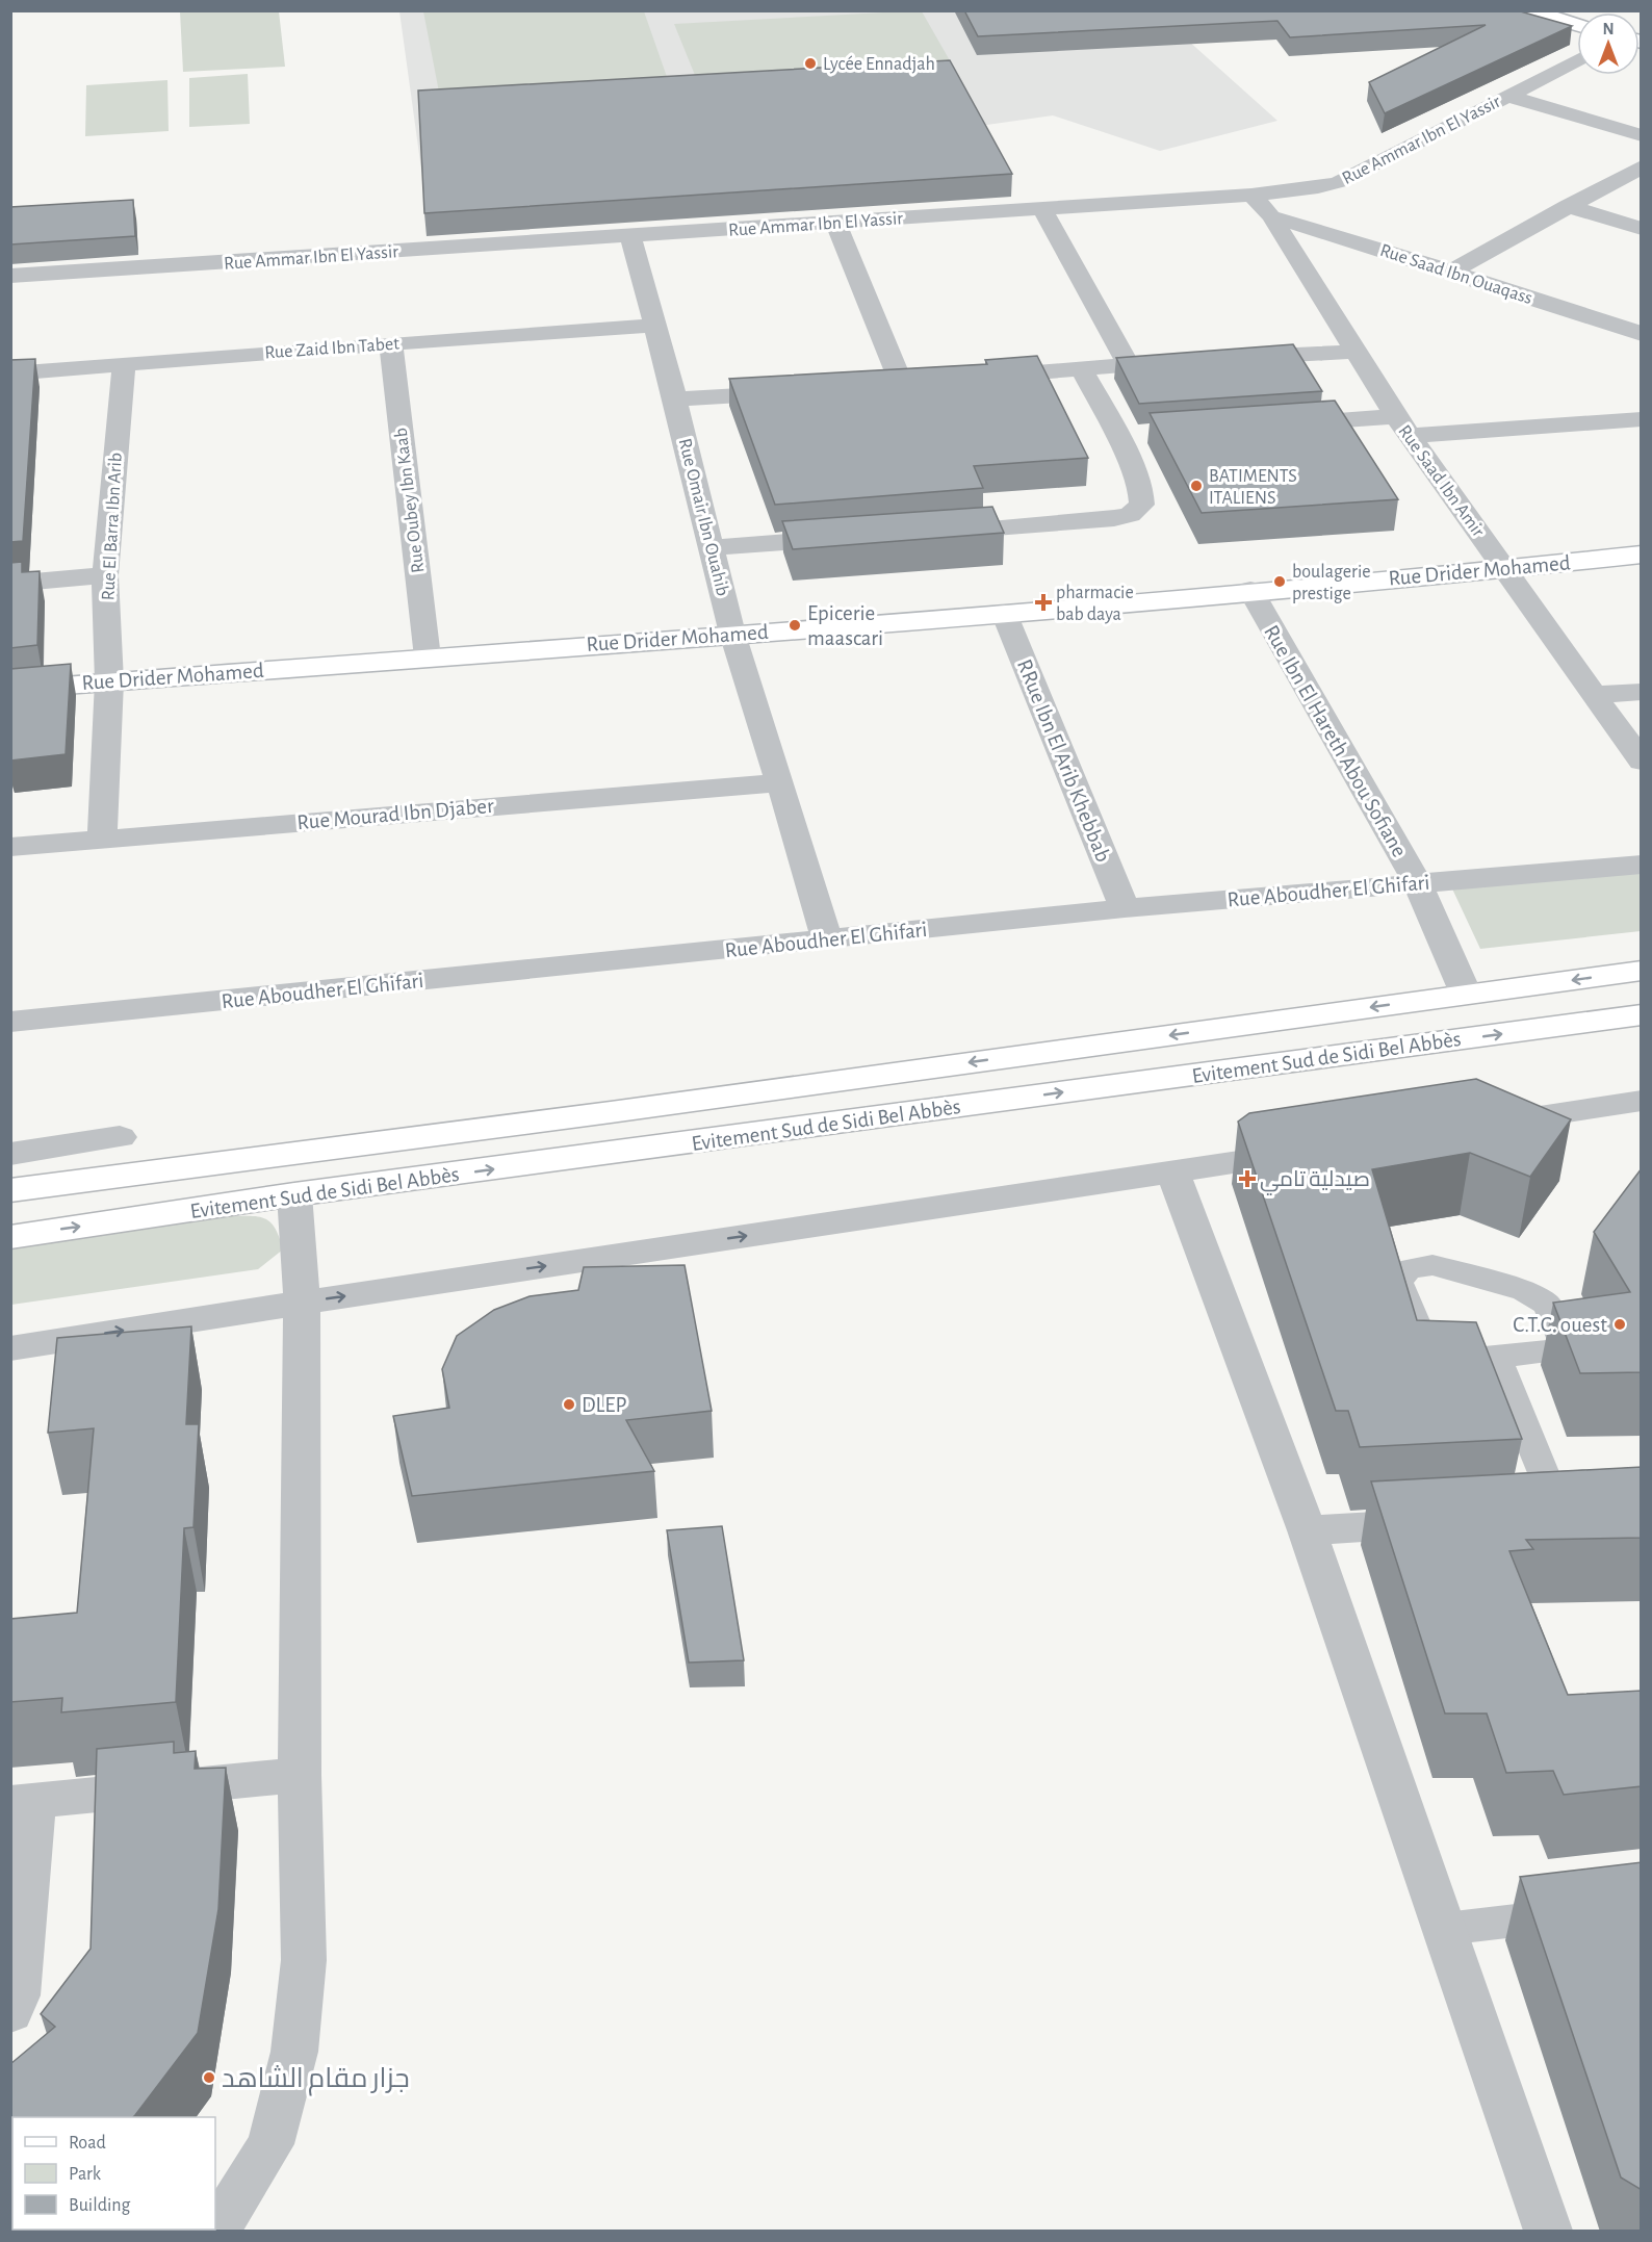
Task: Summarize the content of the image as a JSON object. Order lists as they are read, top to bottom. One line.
{"streets":{"main road":["Rue Drider Mohamed","Evitement Sud de Sidi Bel Abbès"],"street":["Rue Ammar Ibn El Yassir","Rue Saad Ibn Ouaqass","Rue Zaid Ibn Tabet","Rue Saad Ibn Amir","Rue Oubey Ibn Kaab","Rue Omair Ibn Ouahib","Rue El Barra Ibn Arib","Rue Ibn El Hareth Abou Sofiane","RRue Ibn El Arib Khebbab","Rue Mourad Ibn Djaber","Rue Aboudher El Ghifari"]},"crossings":[["Rue Ammar Ibn El Yassir","Rue Saad Ibn Amir"],["Rue Ammar Ibn El Yassir","Rue Omair Ibn Ouahib"],["Rue Saad Ibn Ouaqass","Rue Saad Ibn Amir"],["Rue Zaid Ibn Tabet","Rue Oubey Ibn Kaab"],["Rue Zaid Ibn Tabet","Rue Omair Ibn Ouahib"],["Rue Zaid Ibn Tabet","Rue El Barra Ibn Arib"],["Rue Saad Ibn Amir","Rue Drider Mohamed"],["Rue Oubey Ibn Kaab","Rue Drider Mohamed"],["Rue Omair Ibn Ouahib","Rue Drider Mohamed"],["Rue Omair Ibn Ouahib","Rue Mourad Ibn Djaber"],["Rue Omair Ibn Ouahib","Rue Aboudher El Ghifari"],["Rue El Barra Ibn Arib","Rue Drider Mohamed"],["Rue El Barra Ibn Arib","Rue Mourad Ibn Djaber"],["Rue Drider Mohamed","Rue Ibn El Hareth Abou Sofiane"],["Rue Drider Mohamed","RRue Ibn El Arib Khebbab"],["Rue Ibn El Hareth Abou Sofiane","Rue Aboudher El Ghifari"],["Rue Ibn El Hareth Abou Sofiane","Evitement Sud de Sidi Bel Abbès"],["RRue Ibn El Arib Khebbab","Rue Aboudher El Ghifari"]],"places":{"other":["Lycée Ennadjah","BATIMENTS ITALIENS","boulagerie prestige","Epicerie maascari","C.T.C. ouest","DLEP","جزار مقام الشاهد"],"health":["pharmacie bab daya","صيدلية تامي"]},"legend":["Road","Park","Building"],"north":"top"}
